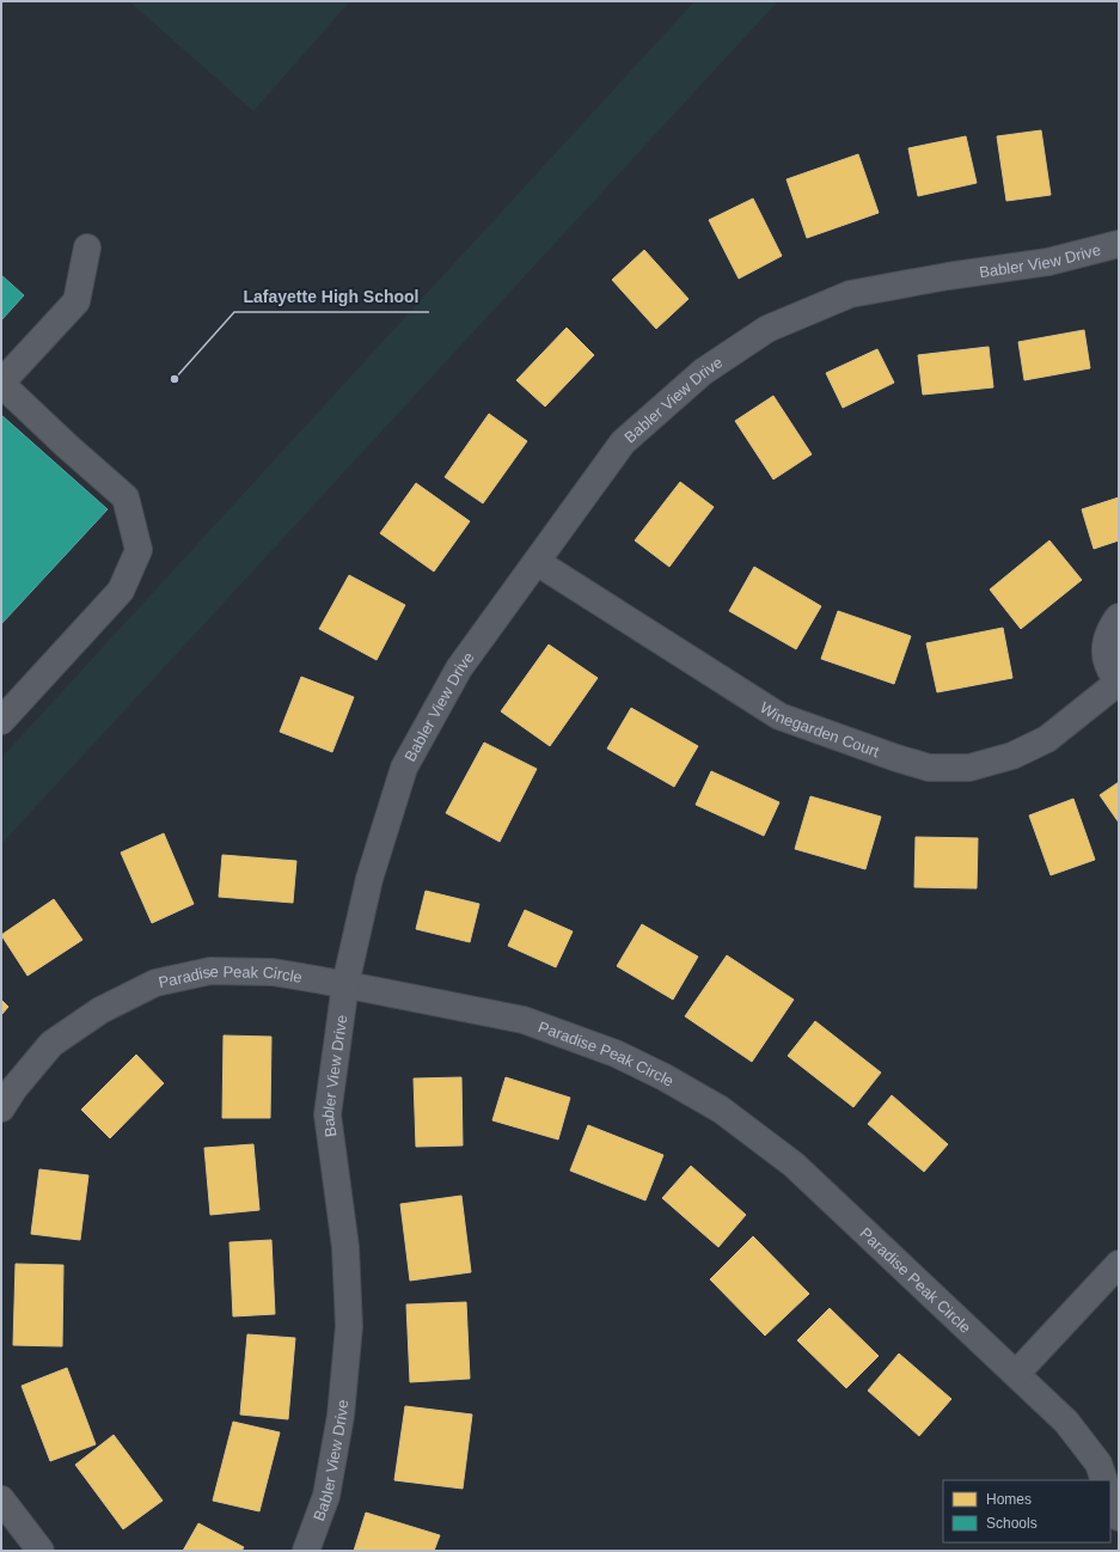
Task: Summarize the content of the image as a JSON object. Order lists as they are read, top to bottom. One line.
{"streets":{"street":["Babler View Drive","Winegarden Court","Paradise Peak Circle"]},"crossings":[["Babler View Drive","Winegarden Court"],["Babler View Drive","Paradise Peak Circle"]],"places":["Lafayette High School"],"legend":["Homes","Schools"]}
